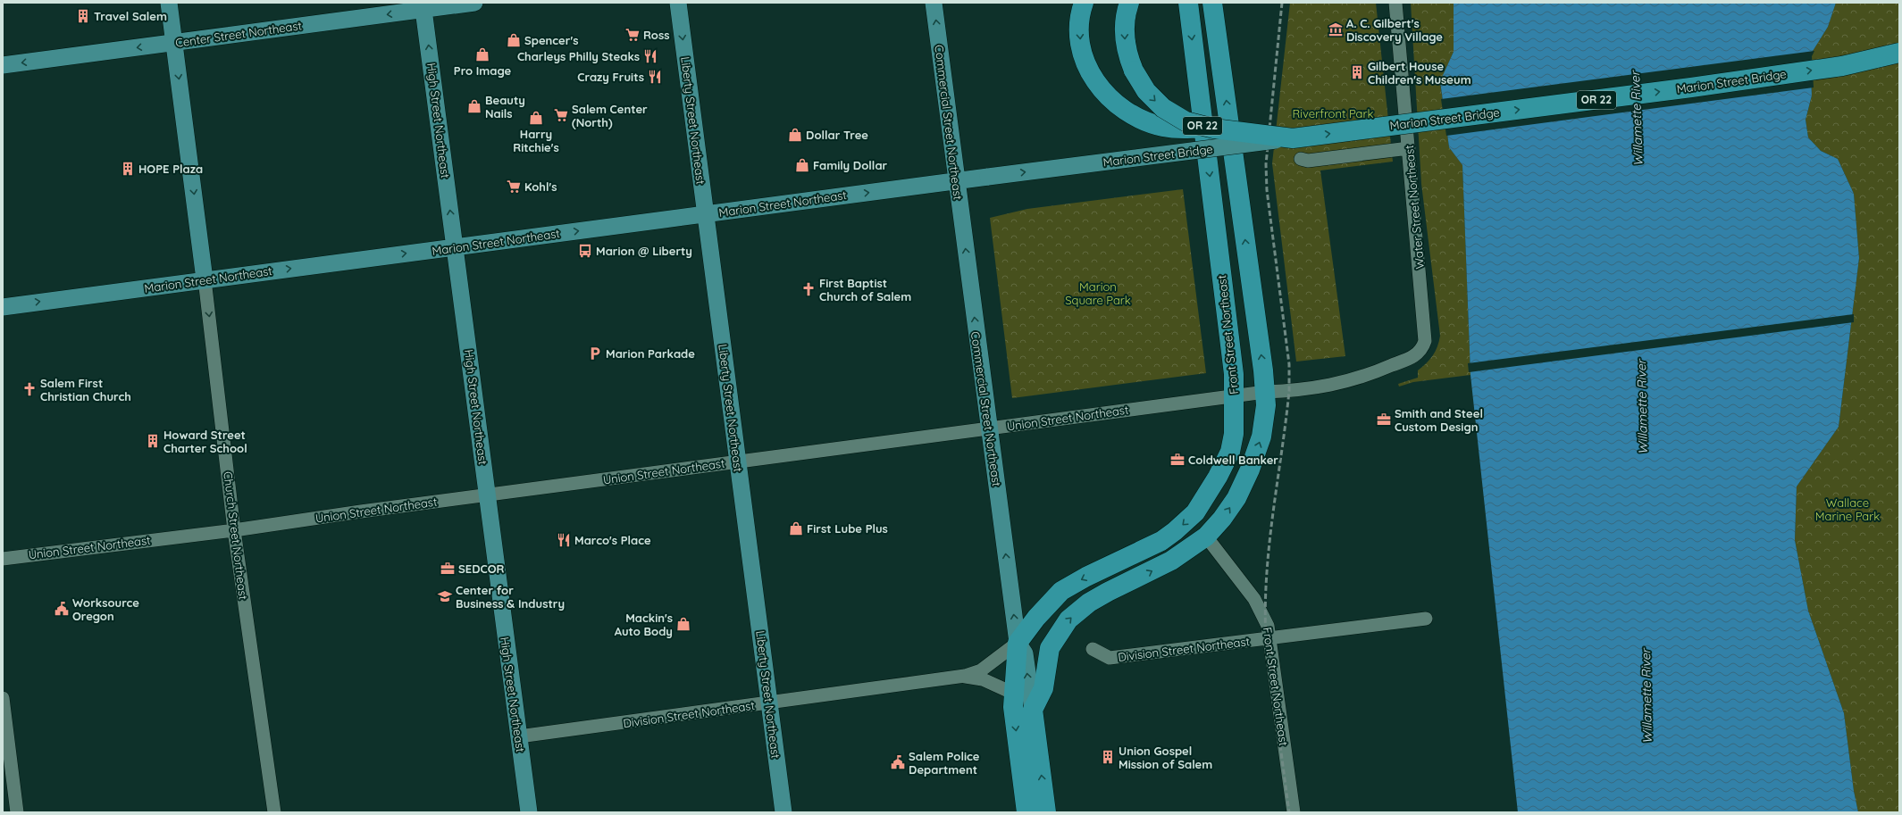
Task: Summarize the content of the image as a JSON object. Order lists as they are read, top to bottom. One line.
{"streets":{"highway":["Marion Street Bridge","OR 22","Commercial Street Northeast","Front Street Northeast"],"main road":["Center Street Northeast","High Street Northeast","Liberty Street Northeast","Marion Street Northeast","Church Street Northeast"],"street":["Water Street Northeast","Union Street Northeast","Division Street Northeast"]},"crossings":[["Center Street Northeast","High Street Northeast"],["Center Street Northeast","Church Street Northeast"],["Marion Street Bridge","OR 22"],["Marion Street Bridge","Marion Street Northeast"],["High Street Northeast","Marion Street Northeast"],["High Street Northeast","Union Street Northeast"],["High Street Northeast","Division Street Northeast"],["Liberty Street Northeast","Marion Street Northeast"],["Liberty Street Northeast","Union Street Northeast"],["Liberty Street Northeast","Division Street Northeast"],["Commercial Street Northeast","Marion Street Northeast"],["Commercial Street Northeast","Front Street Northeast"],["Commercial Street Northeast","Union Street Northeast"],["Marion Street Northeast","Church Street Northeast"],["Water Street Northeast","Union Street Northeast"],["Front Street Northeast","Union Street Northeast"],["Front Street Northeast","Division Street Northeast"],["Union Street Northeast","Church Street Northeast"]],"one_way":["Center Street Northeast","Marion Street Bridge","Commercial Street Northeast","Marion Street Northeast","Church Street Northeast"],"water":["Willamette River"],"parks":["Riverfront Park","Marion Square Park","Wallace Marine Park"],"places":{"building":["Travel Salem","Gilbert House Children's Museum","HOPE Plaza","Howard Street Charter School","Union Gospel Mission of Salem"],"museum":["A. C. Gilbert's Discovery Village"],"supermarket":["Ross","Salem Center (North)","Kohl's"],"shop":["Spencer's","Pro Image","Beauty Nails","Harry Ritchie's","Dollar Tree","Family Dollar","First Lube Plus","Mackin's Auto Body"],"restaurant":["Charleys Philly Steaks","Crazy Fruits","Marco's Place"],"bus stop":["Marion @ Liberty"],"church":["First Baptist Church of Salem","Salem First Christian Church"],"parking":["Marion Parkade"],"office":["Smith and Steel Custom Design","Coldwell Banker","SEDCOR"],"school or university":["Center for Business & Industry"],"public building":["Worksource Oregon","Salem Police Department"]}}
